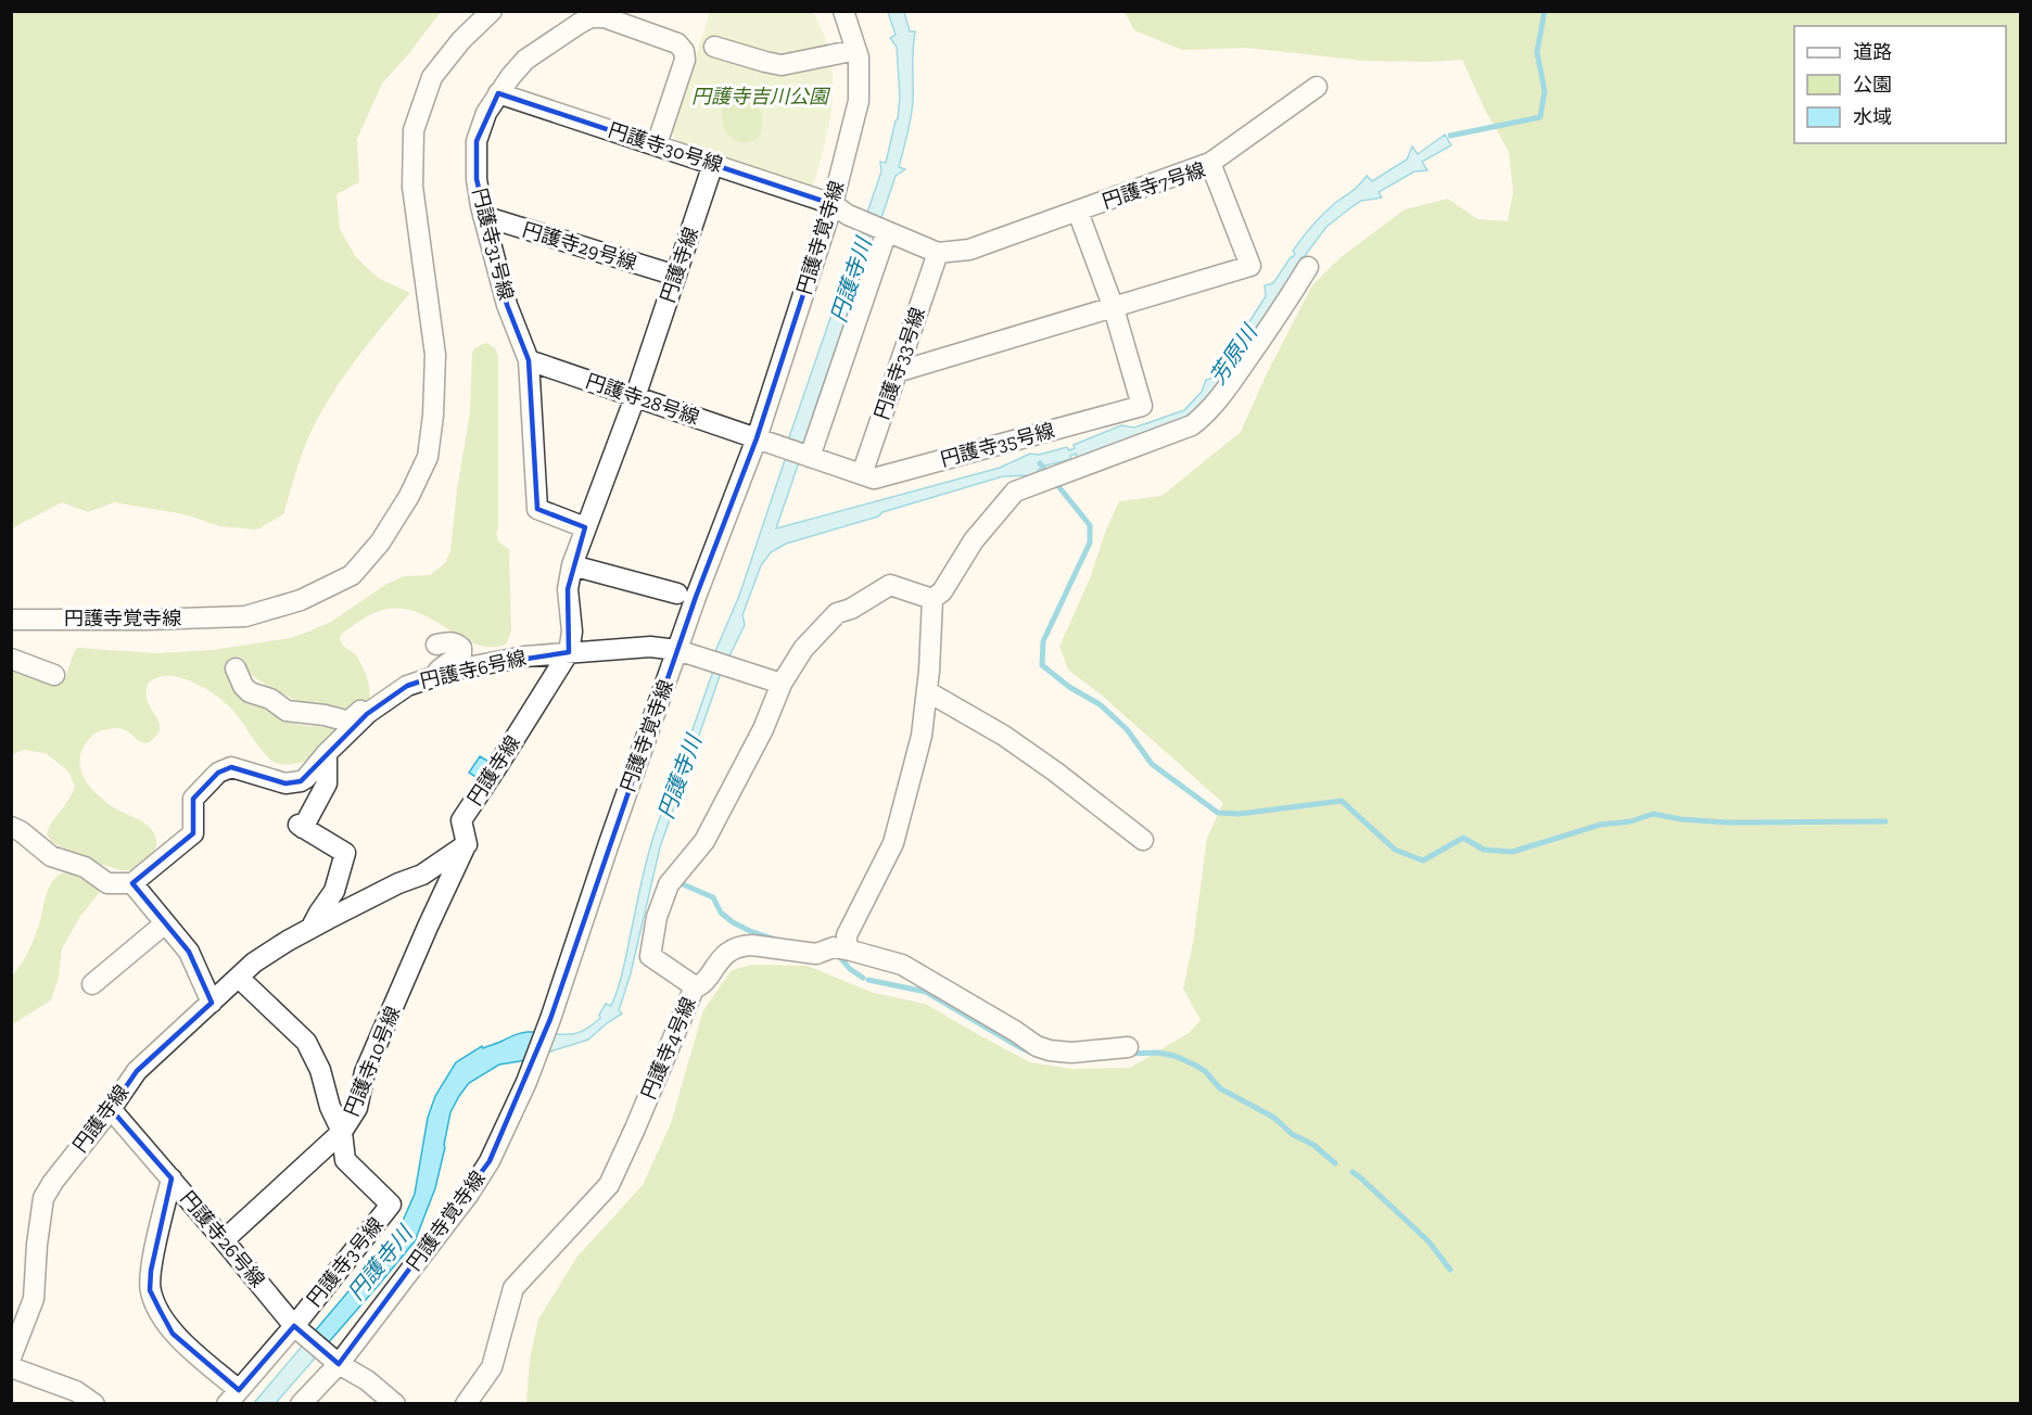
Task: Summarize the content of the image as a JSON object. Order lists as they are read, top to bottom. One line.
{"streets":{"street":["円護寺30号線","円護寺7号線","円護寺覚寺線","円護寺31号線","円護寺29号線","円護寺線","円護寺33号線","円護寺28号線","円護寺35号線","円護寺6号線","円護寺4号線","円護寺10号線","円護寺26号線","円護寺3号線"]},"crossings":[["円護寺30号線","円護寺7号線"],["円護寺30号線","円護寺覚寺線"],["円護寺30号線","円護寺31号線"],["円護寺30号線","円護寺線"],["円護寺7号線","円護寺覚寺線"],["円護寺7号線","円護寺33号線"],["円護寺7号線","円護寺35号線"],["円護寺覚寺線","円護寺28号線"],["円護寺覚寺線","円護寺35号線"],["円護寺覚寺線","円護寺6号線"],["円護寺覚寺線","円護寺26号線"],["円護寺31号線","円護寺29号線"],["円護寺31号線","円護寺線"],["円護寺31号線","円護寺28号線"],["円護寺29号線","円護寺線"],["円護寺線","円護寺28号線"],["円護寺線","円護寺6号線"],["円護寺線","円護寺10号線"],["円護寺線","円護寺26号線"],["円護寺線","円護寺3号線"],["円護寺33号線","円護寺35号線"],["円護寺28号線","円護寺35号線"],["円護寺10号線","円護寺26号線"],["円護寺10号線","円護寺3号線"],["円護寺26号線","円護寺3号線"]],"water":["円護寺川","芳原川"],"parks":["円護寺吉川公園"],"legend":["道路","公園","水域"]}
